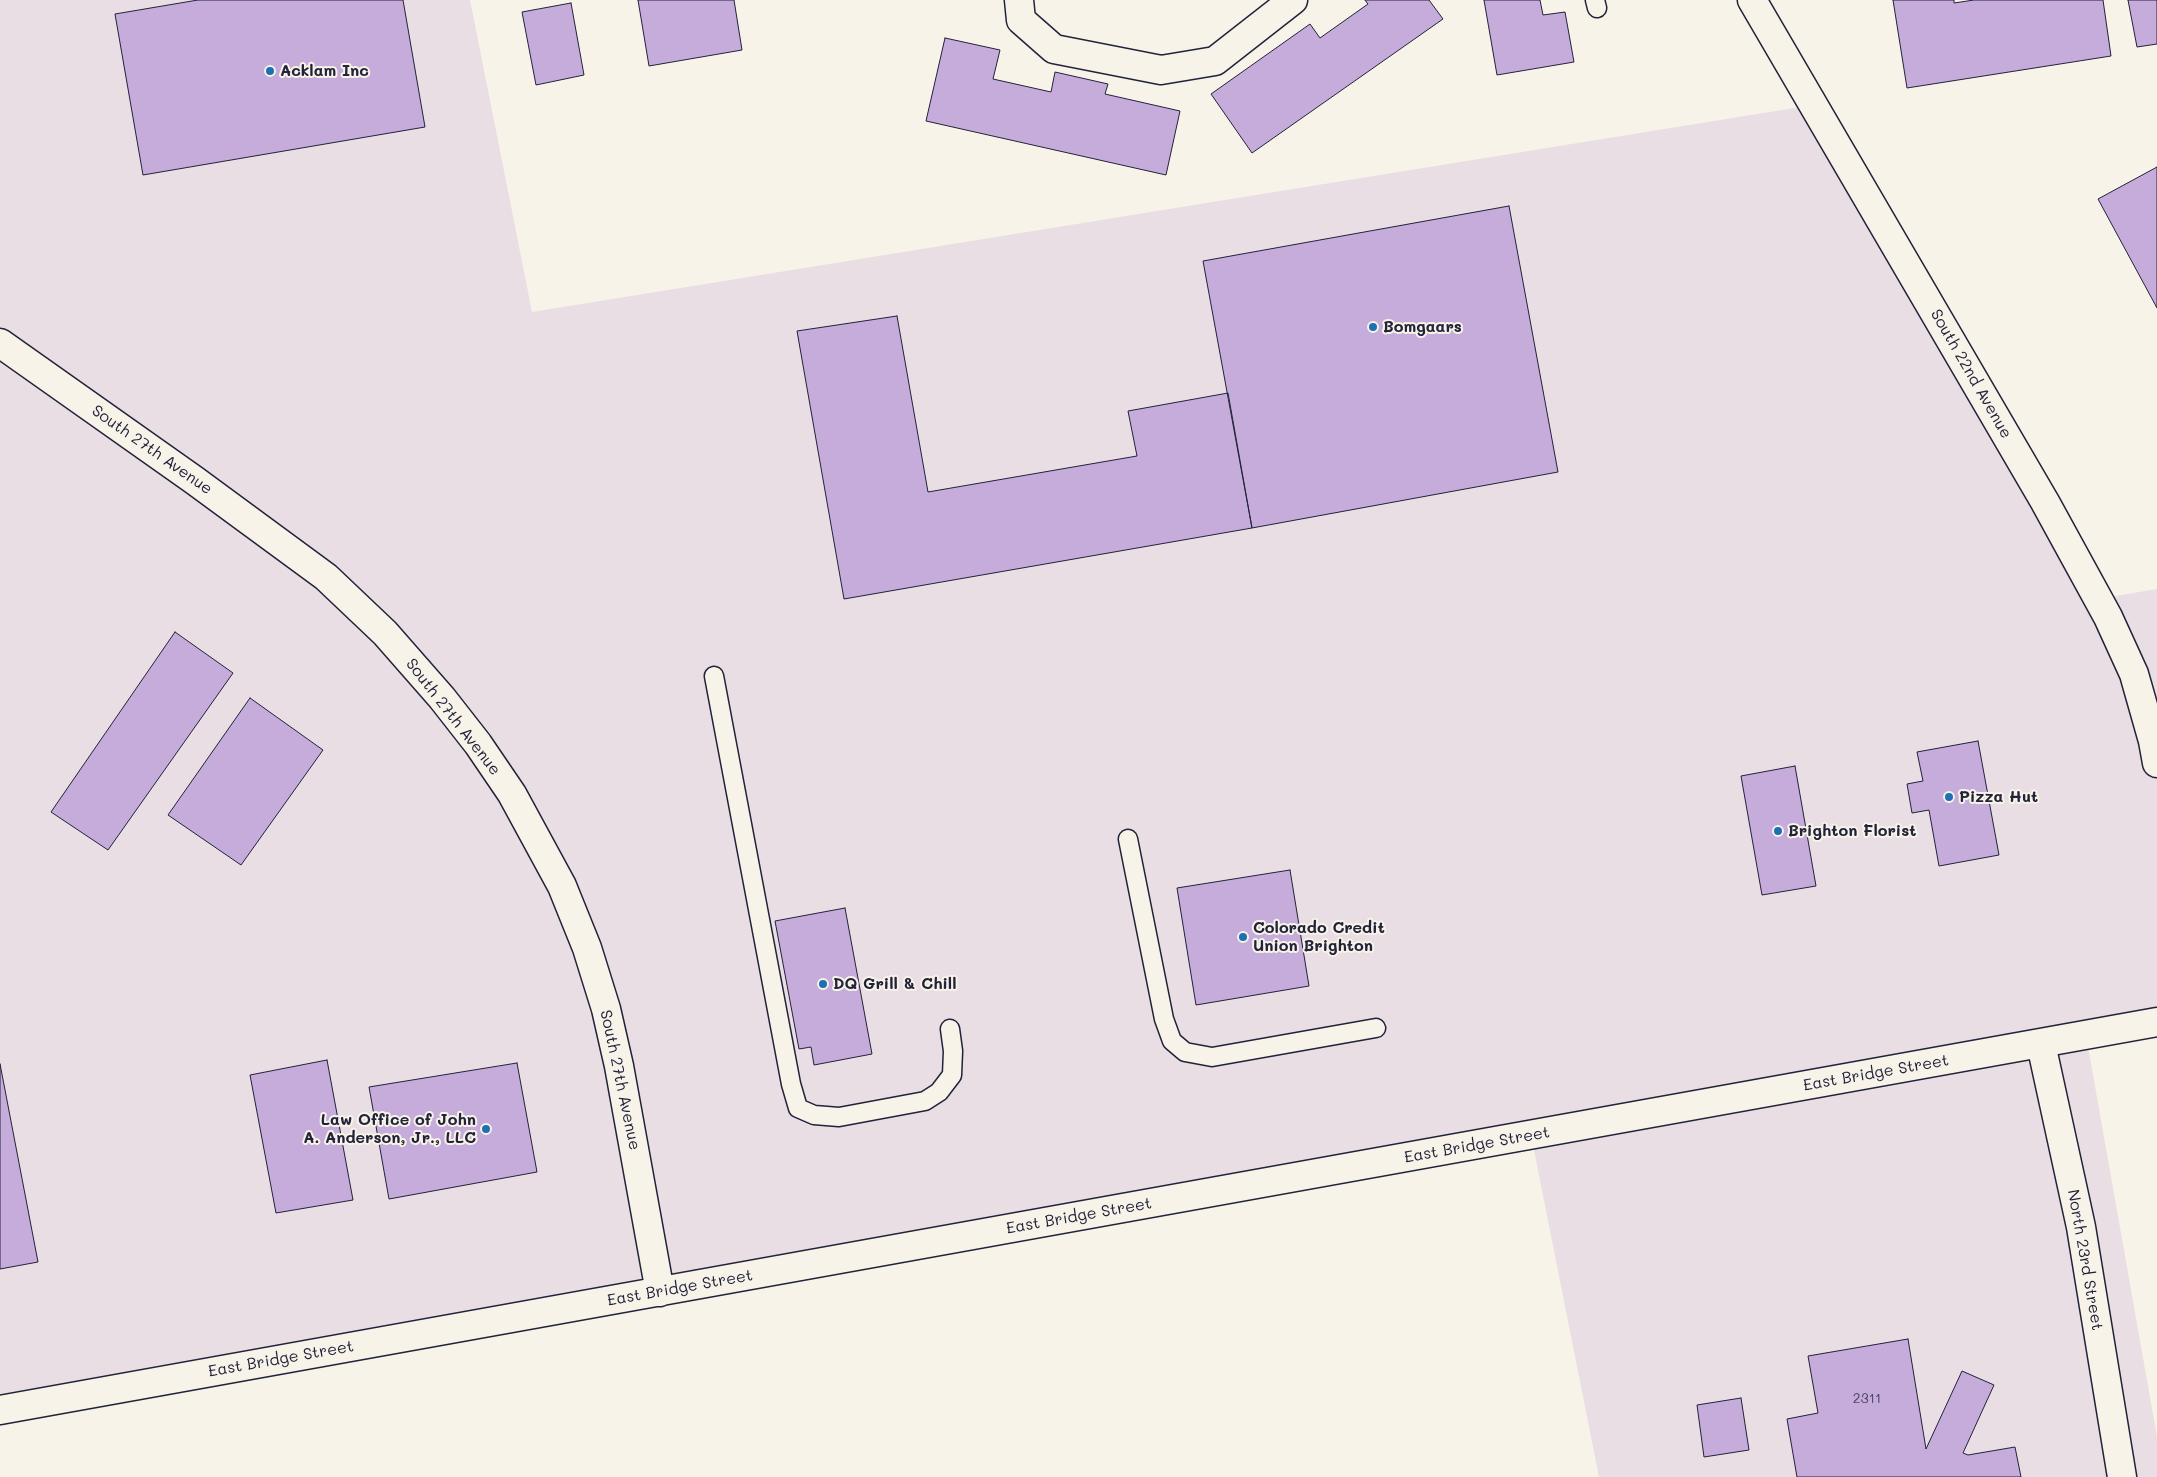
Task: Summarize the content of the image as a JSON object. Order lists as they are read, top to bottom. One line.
{"streets":{"main road":["South 22nd Avenue","South 27th Avenue","East Bridge Street","North 23rd Street"]},"crossings":[["South 27th Avenue","East Bridge Street"],["East Bridge Street","North 23rd Street"]],"places":["Acklam Inc","Bomgaars","Pizza Hut","Brighton Florist","Colorado Credit Union Brighton","DQ Grill & Chill","Law Office of John A. Anderson, Jr., LLC"],"house_numbers":["2311"]}
